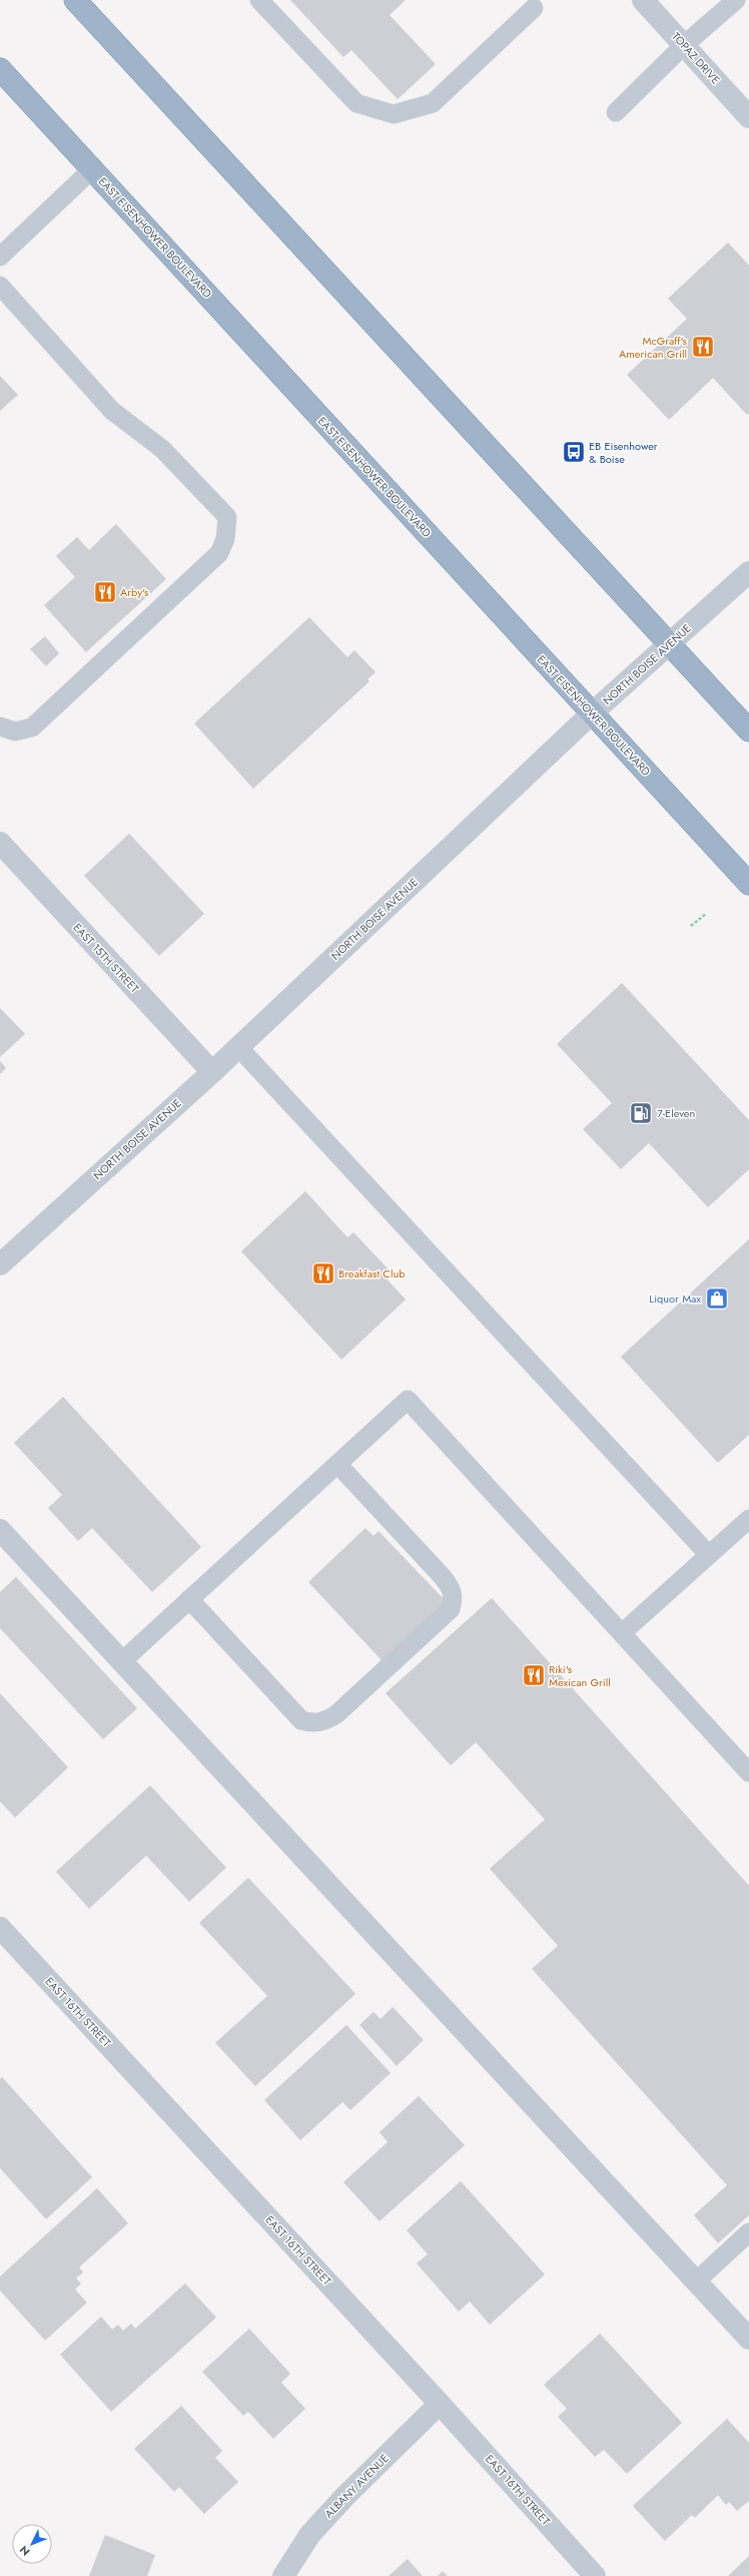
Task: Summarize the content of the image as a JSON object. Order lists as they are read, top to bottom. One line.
{"streets":{"highway":["EAST EISENHOWER BOULEVARD"],"street":["TOPAZ DRIVE","NORTH BOISE AVENUE","EAST 15TH STREET","EAST 16TH STREET","ALBANY AVENUE"]},"crossings":[["EAST EISENHOWER BOULEVARD","NORTH BOISE AVENUE"],["NORTH BOISE AVENUE","EAST 15TH STREET"],["EAST 16TH STREET","ALBANY AVENUE"]],"places":{"restaurant":["McGraff's American Grill","Arby's","Breakfast Club","Riki's Mexican Grill"],"bus stop":["EB Eisenhower & Boise"],"fuel station":["7-Eleven"],"shop":["Liquor Max"]},"north":"bottom left"}
